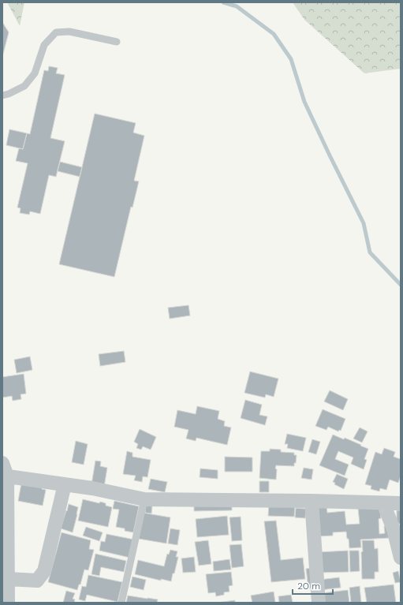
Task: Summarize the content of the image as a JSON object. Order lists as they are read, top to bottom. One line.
{"scale_bar":"20 m"}
